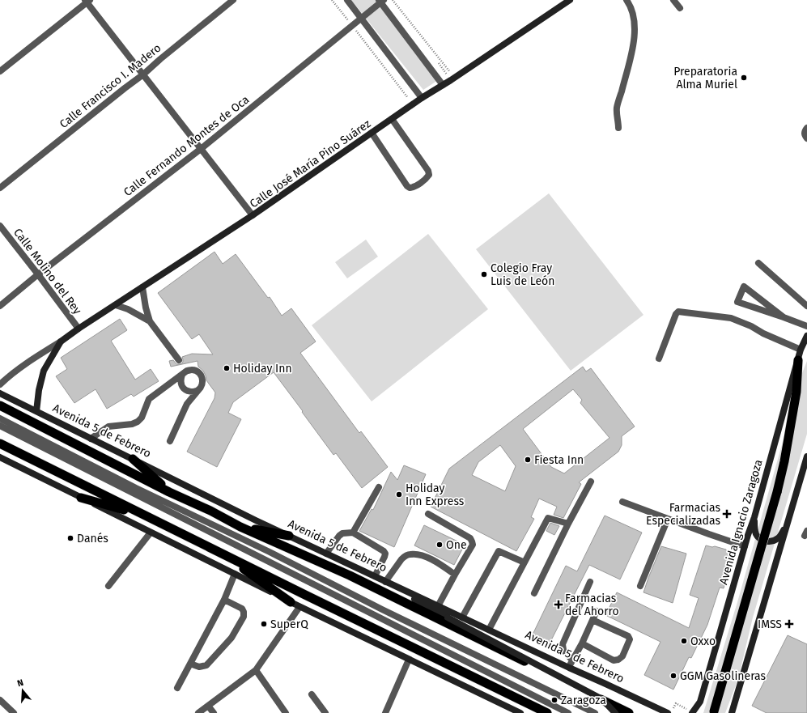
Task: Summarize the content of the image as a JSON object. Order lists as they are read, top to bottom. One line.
{"streets":{"highway":["Avenida 5 de Febrero"],"main road":["Calle José María Pino Suárez","Avenida Ignacio Zaragoza"],"street":["Calle Francisco I. Madero","Calle Fernando Montes de Oca","Calle Molino del Rey"]},"crossings":[["Calle Fernando Montes de Oca","Calle Molino del Rey"],["Calle José María Pino Suárez","Calle Molino del Rey"],["Calle José María Pino Suárez","Avenida 5 de Febrero"]],"places":{"other":["Preparatoria Alma Muriel","Colegio Fray Luis de León","Holiday Inn","Fiesta Inn","Holiday Inn Express","Danés","One","SuperQ","Oxxo","GGM Gasolineras","Zaragoza"],"health":["Farmacias Especializadas","Farmacias del Ahorro","IMSS"]},"north":"top"}
